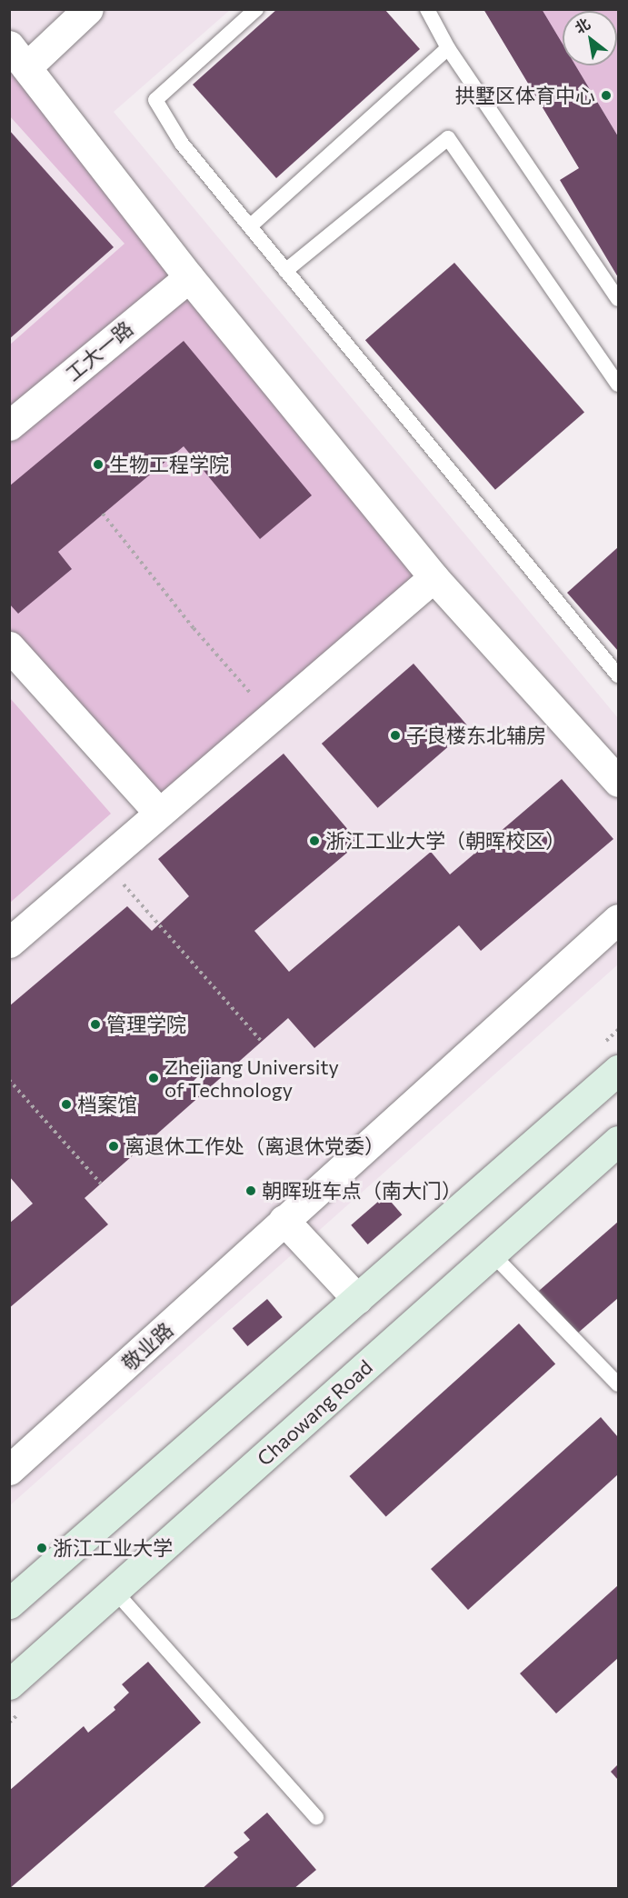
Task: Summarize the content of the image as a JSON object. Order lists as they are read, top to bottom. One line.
{"streets":{"main road":["Chaowang Road"],"street":["工大一路","敬业路"]},"places":["拱墅区体育中心","生物工程学院","子良楼东北辅房","浙江工业大学（朝晖校区）","管理学院","Zhejiang University of Technology","档案馆","离退休工作处（离退休党委）","朝晖班车点（南大门）","浙江工业大学"],"north":"top left"}
